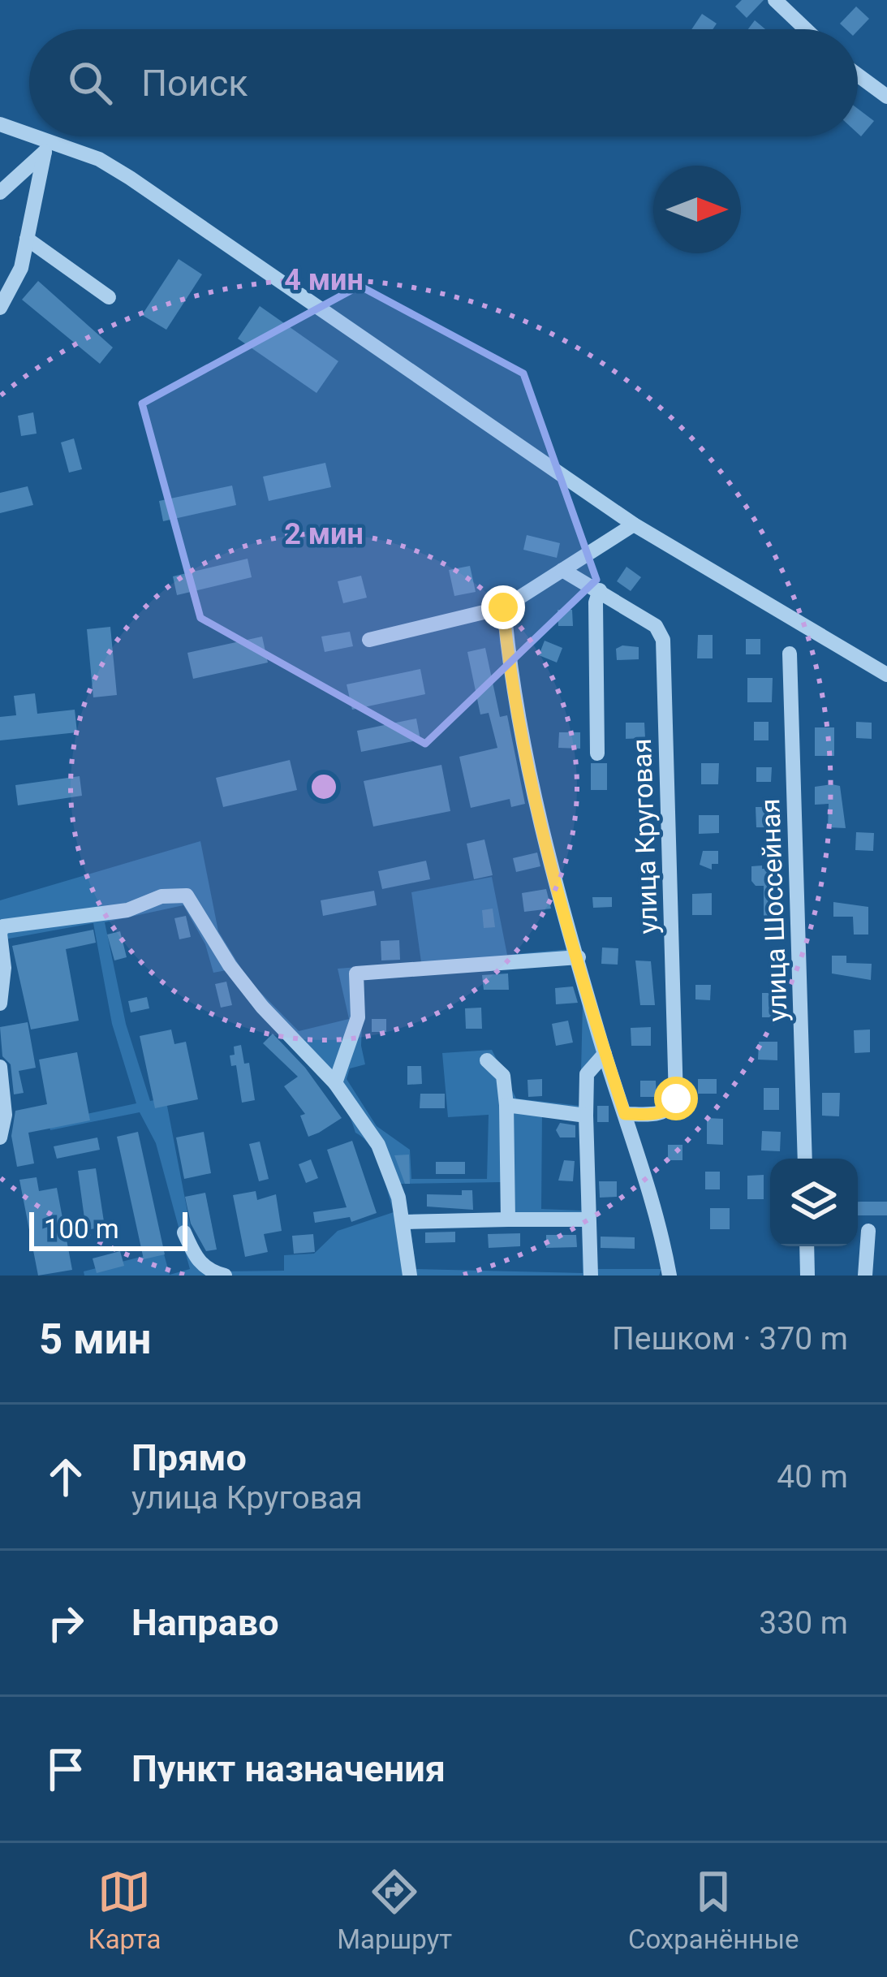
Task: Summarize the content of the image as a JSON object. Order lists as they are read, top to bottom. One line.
{"streets":{"street":["улица Круговая","улица Шоссейная"]},"scale_bar":"100 m","north":"right","page":{"search":"Поиск","scale":"100 m","heading":["5 мин","Пешком · 370 m"],"list":[["Прямо","улица Круговая","40 m"],["Направо","330 m"],"Пункт назначения"],"nav":["Карта","Маршрут","Сохранённые"]},"rings":["4 мин","2 мин"]}
